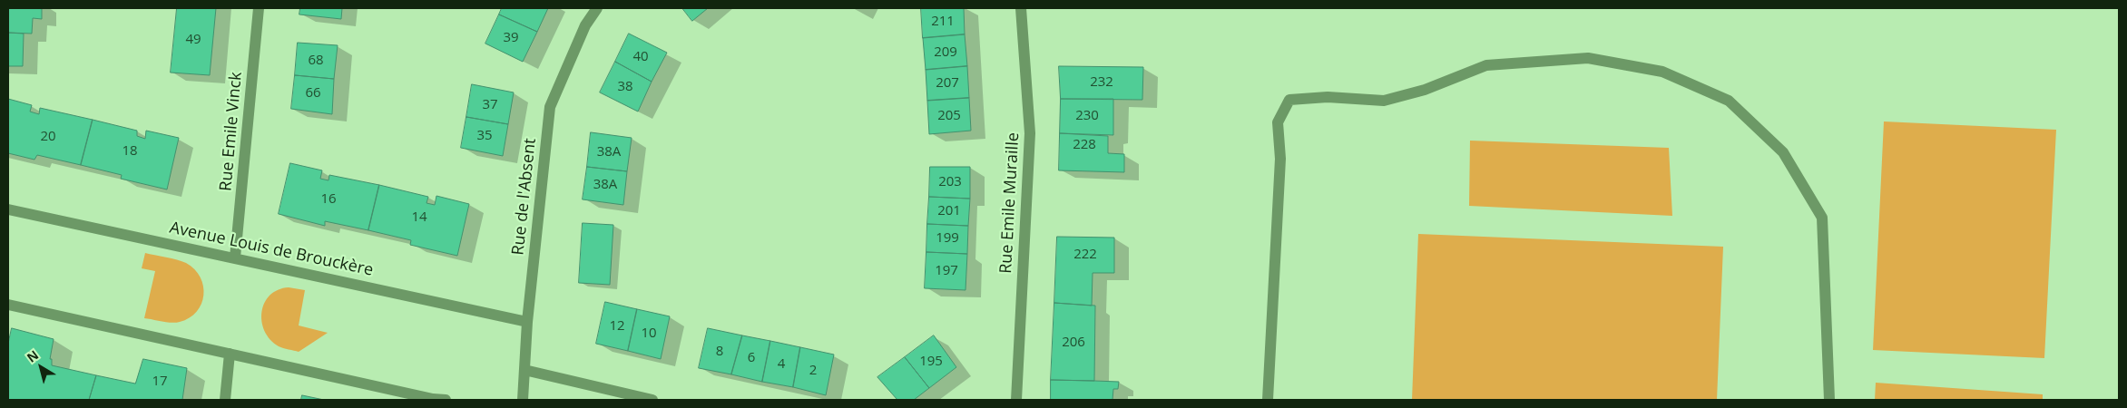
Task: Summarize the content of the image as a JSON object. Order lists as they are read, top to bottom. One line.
{"streets":{"street":["Rue Emile Vinck","Rue de l'Absent","Rue Emile Muraille","Avenue Louis de Brouckère"]},"crossings":[["Rue Emile Vinck","Avenue Louis de Brouckère"],["Rue de l'Absent","Avenue Louis de Brouckère"]],"house_numbers":["211","39","49","209","40","68","232","207","38","66","37","205","230","35","20","228","18","38A","203","38A","16","201","14","199","222","197","12","10","206","8","6","195","4","2","17"],"north":"top left"}
